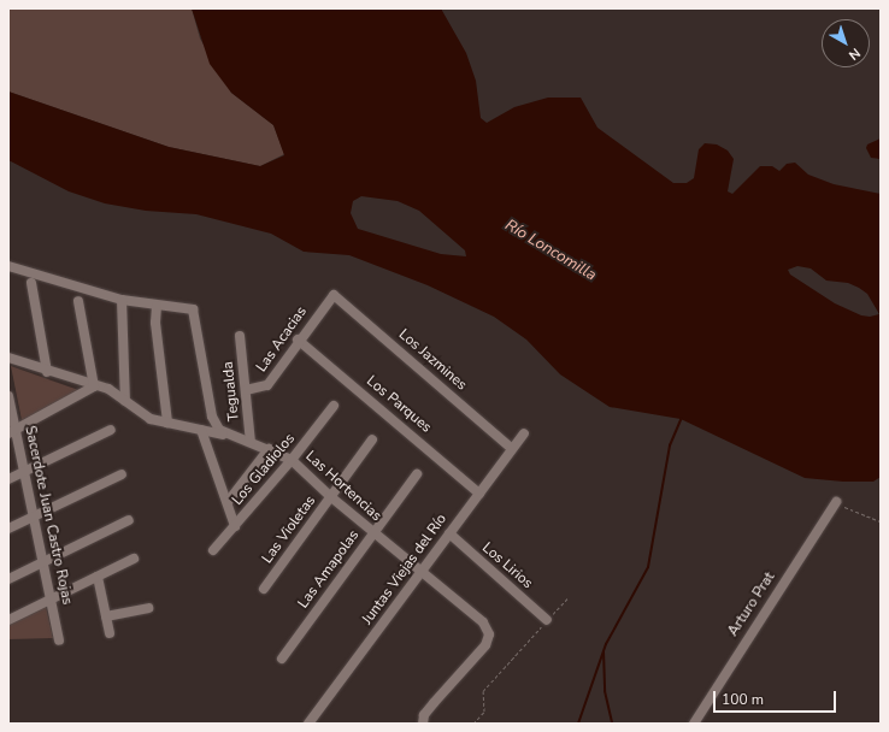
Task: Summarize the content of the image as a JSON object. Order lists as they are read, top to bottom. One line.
{"streets":{"street":["Las Acacias","Los Jazmines","Tegualda","Los Parques","Los Gladiolos","Las Hortencias","Sacerdote Juan Castro Rojas","Las Violetas","Los Lirios","Las Amapolas","Juntas Viejas del Río","Arturo Prat"]},"crossings":[["Las Acacias","Los Jazmines"],["Las Acacias","Tegualda"],["Las Acacias","Los Parques"],["Los Jazmines","Juntas Viejas del Río"],["Tegualda","Las Hortencias"],["Los Parques","Juntas Viejas del Río"],["Los Gladiolos","Las Hortencias"],["Las Hortencias","Las Violetas"],["Las Hortencias","Las Amapolas"],["Las Hortencias","Juntas Viejas del Río"],["Los Lirios","Juntas Viejas del Río"]],"water":["Río Loncomilla"],"scale_bar":"100 m","north":"bottom right"}
